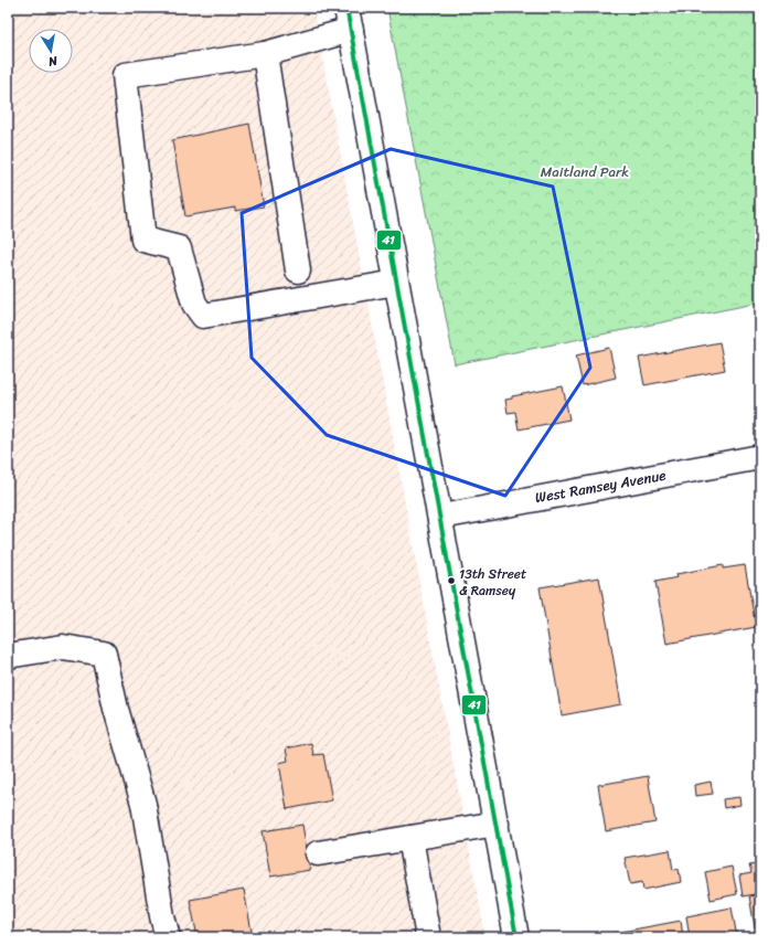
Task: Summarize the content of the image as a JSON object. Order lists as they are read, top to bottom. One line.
{"streets":{"street":["West Ramsey Avenue"]},"parks":["Maitland Park"],"places":["13th Street & Ramsey"],"lines":["transit line 41"],"north":"bottom"}
